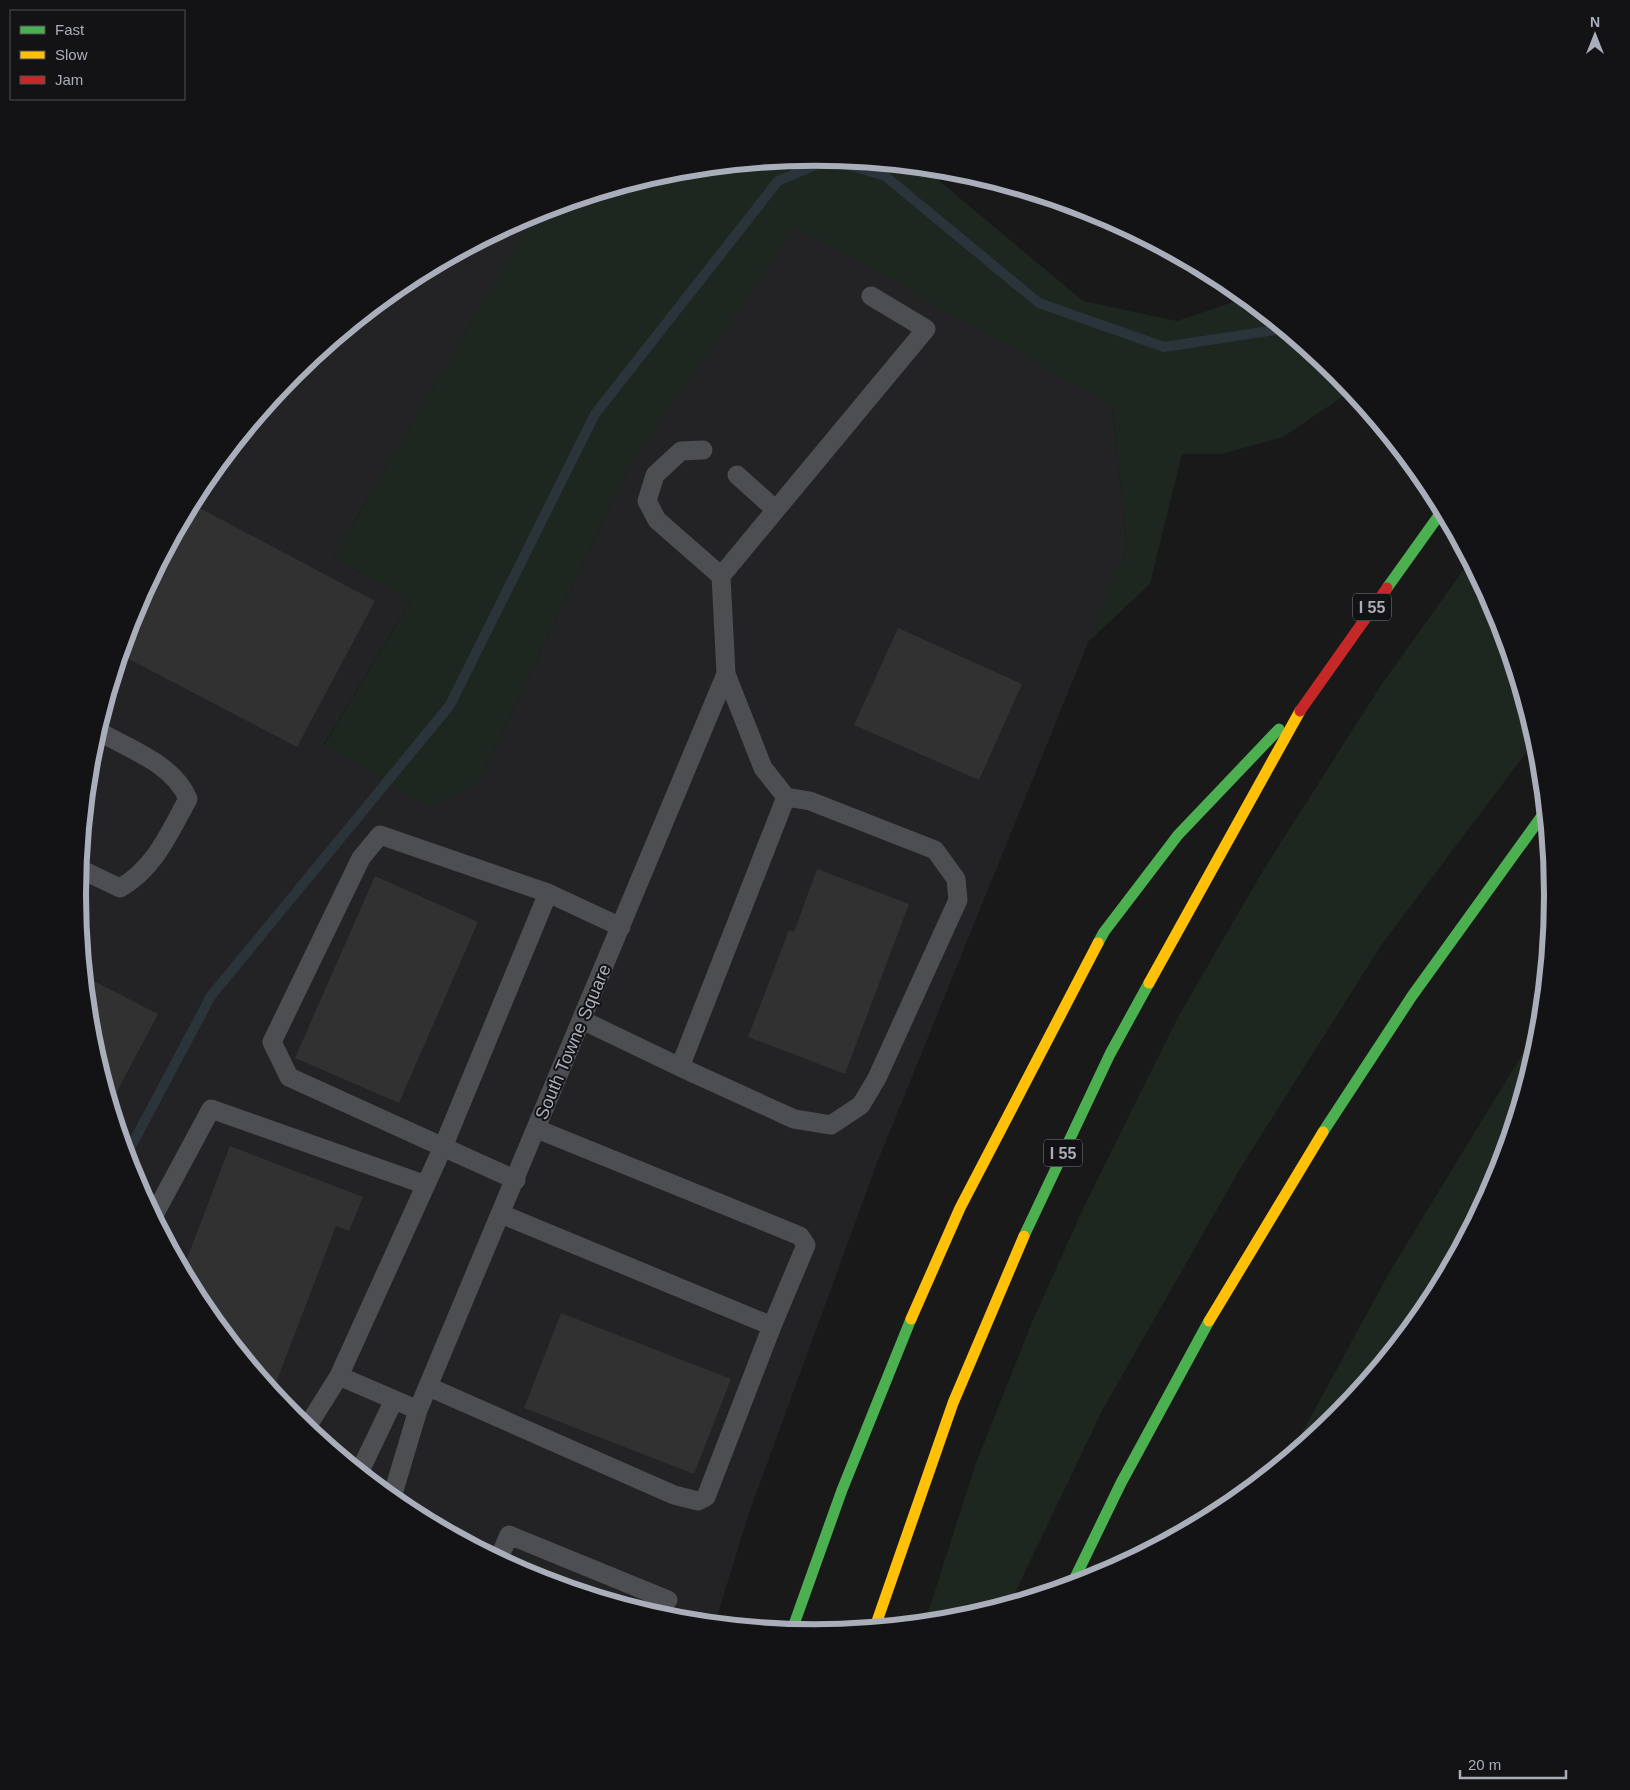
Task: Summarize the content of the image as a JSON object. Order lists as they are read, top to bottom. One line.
{"streets":{"highway":["I 55"],"lane":["South Towne Square"]},"legend":["Fast","Slow","Jam"],"scale_bar":"20 m","north":"top"}
